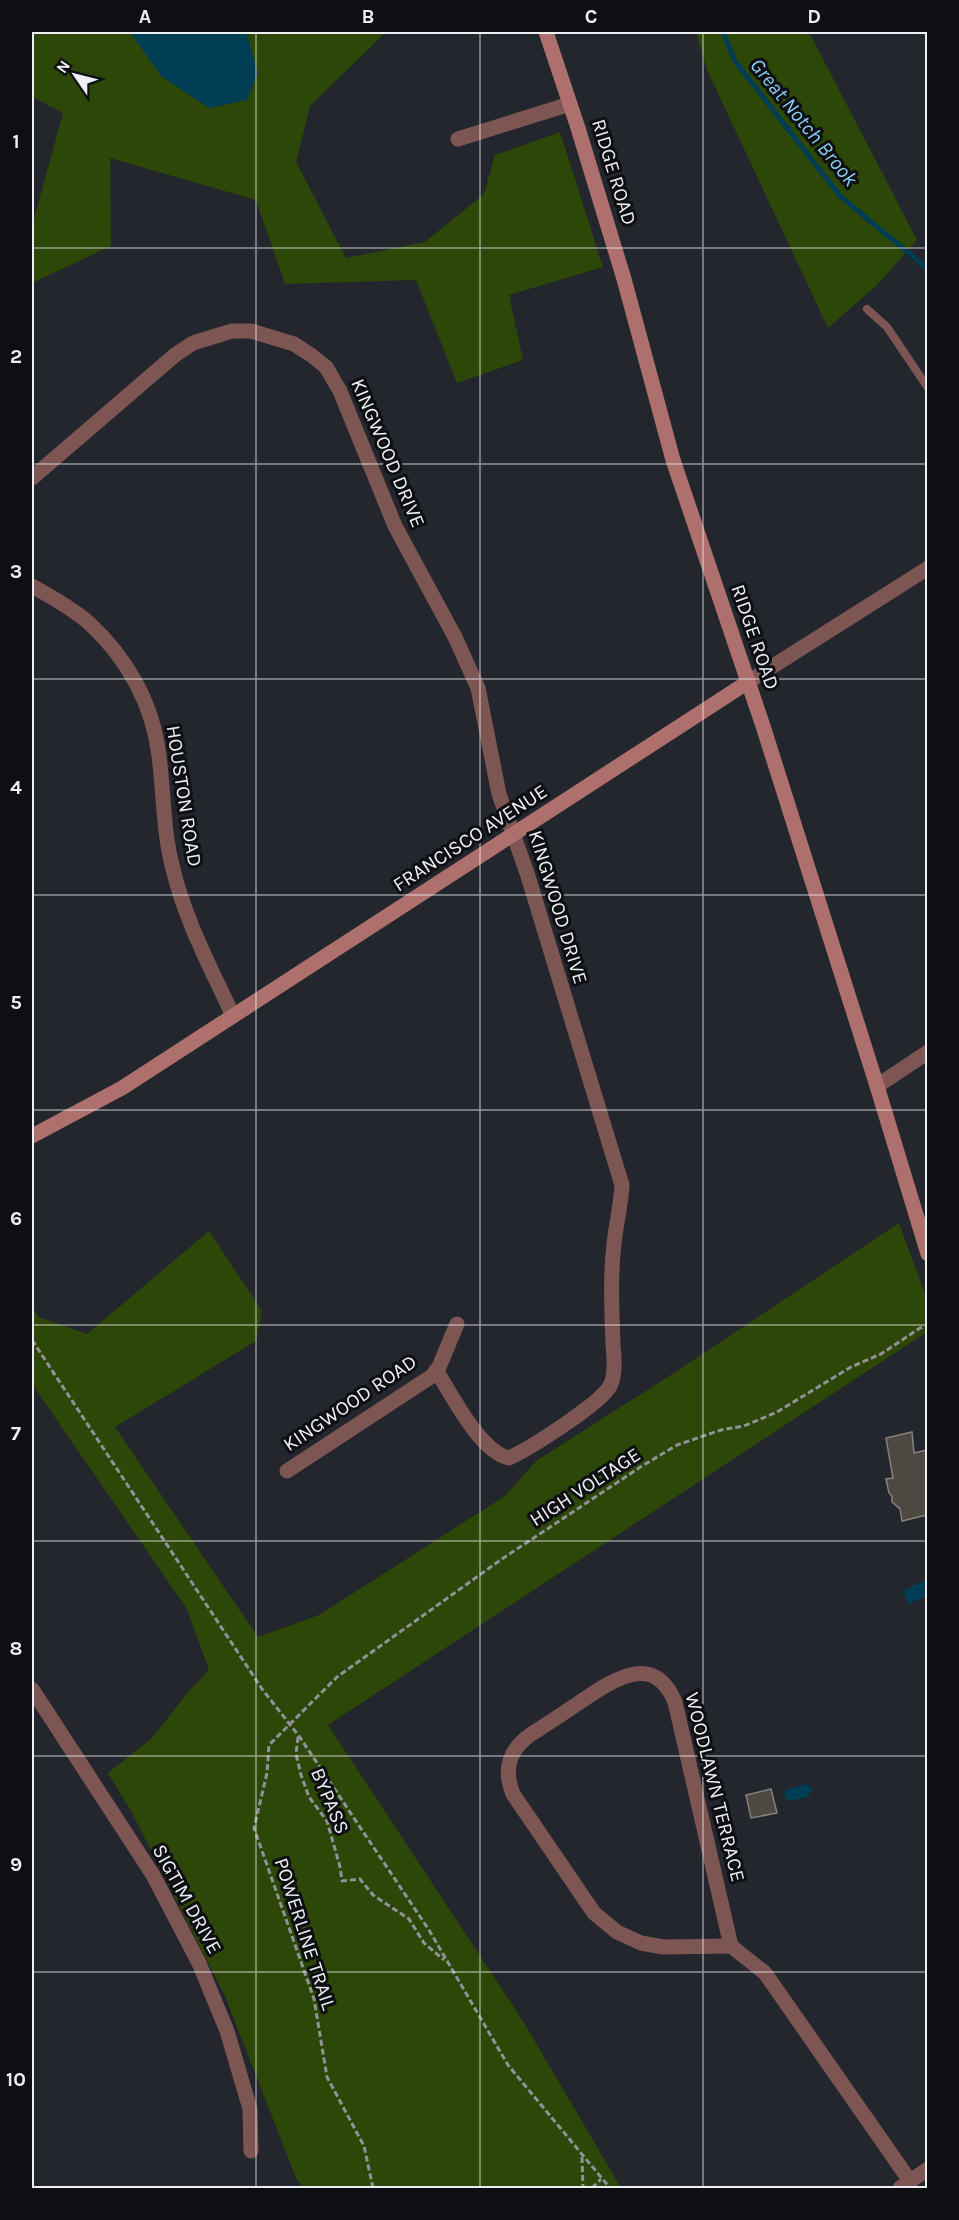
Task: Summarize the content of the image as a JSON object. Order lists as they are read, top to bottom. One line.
{"streets":{"main road":["RIDGE ROAD","FRANCISCO AVENUE"],"street":["KINGWOOD DRIVE","HOUSTON ROAD","KINGWOOD ROAD","WOODLAWN TERRACE","SIGTIM DRIVE"],"path":["HIGH VOLTAGE","BYPASS","POWERLINE TRAIL"]},"crossings":[["RIDGE ROAD","FRANCISCO AVENUE"],["KINGWOOD DRIVE","FRANCISCO AVENUE"],["KINGWOOD DRIVE","KINGWOOD ROAD"],["HOUSTON ROAD","FRANCISCO AVENUE"],["HIGH VOLTAGE","POWERLINE TRAIL"]],"water":["Great Notch Brook"],"north":"top left","grid":{"columns":["A","B","C","D"],"rows":["1","2","3","4","5","6","7","8","9","10"]}}
